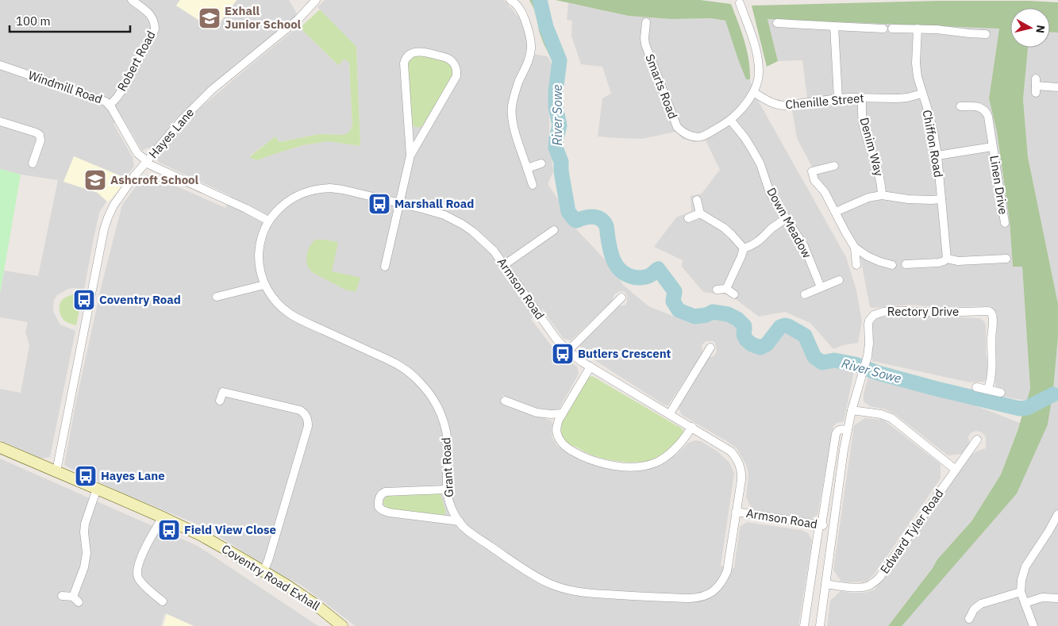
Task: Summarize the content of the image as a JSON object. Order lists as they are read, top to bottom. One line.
{"streets":{"main road":["Coventry Road Exhall"],"street":["Robert Road","Smarts Road","Windmill Road","Chenille Street","Hayes Lane","Chiffon Road","Denim Way","Linen Drive","Down Meadow","Armson Road","Rectory Drive","Grant Road","Edward Tyler Road"]},"crossings":[["Robert Road","Windmill Road"],["Smarts Road","Chenille Street"],["Smarts Road","Down Meadow"],["Windmill Road","Hayes Lane"],["Chenille Street","Chiffon Road"],["Chenille Street","Denim Way"],["Hayes Lane","Coventry Road Exhall"],["Chiffon Road","Linen Drive"],["Armson Road","Rectory Drive"],["Armson Road","Grant Road"],["Rectory Drive","Edward Tyler Road"]],"water":["River Sowe"],"places":{"school or university":["Exhall Junior School","Ashcroft School"],"bus stop":["Marshall Road","Coventry Road","Butlers Crescent","Hayes Lane","Field View Close"]},"scale_bar":"100 m","north":"right"}
